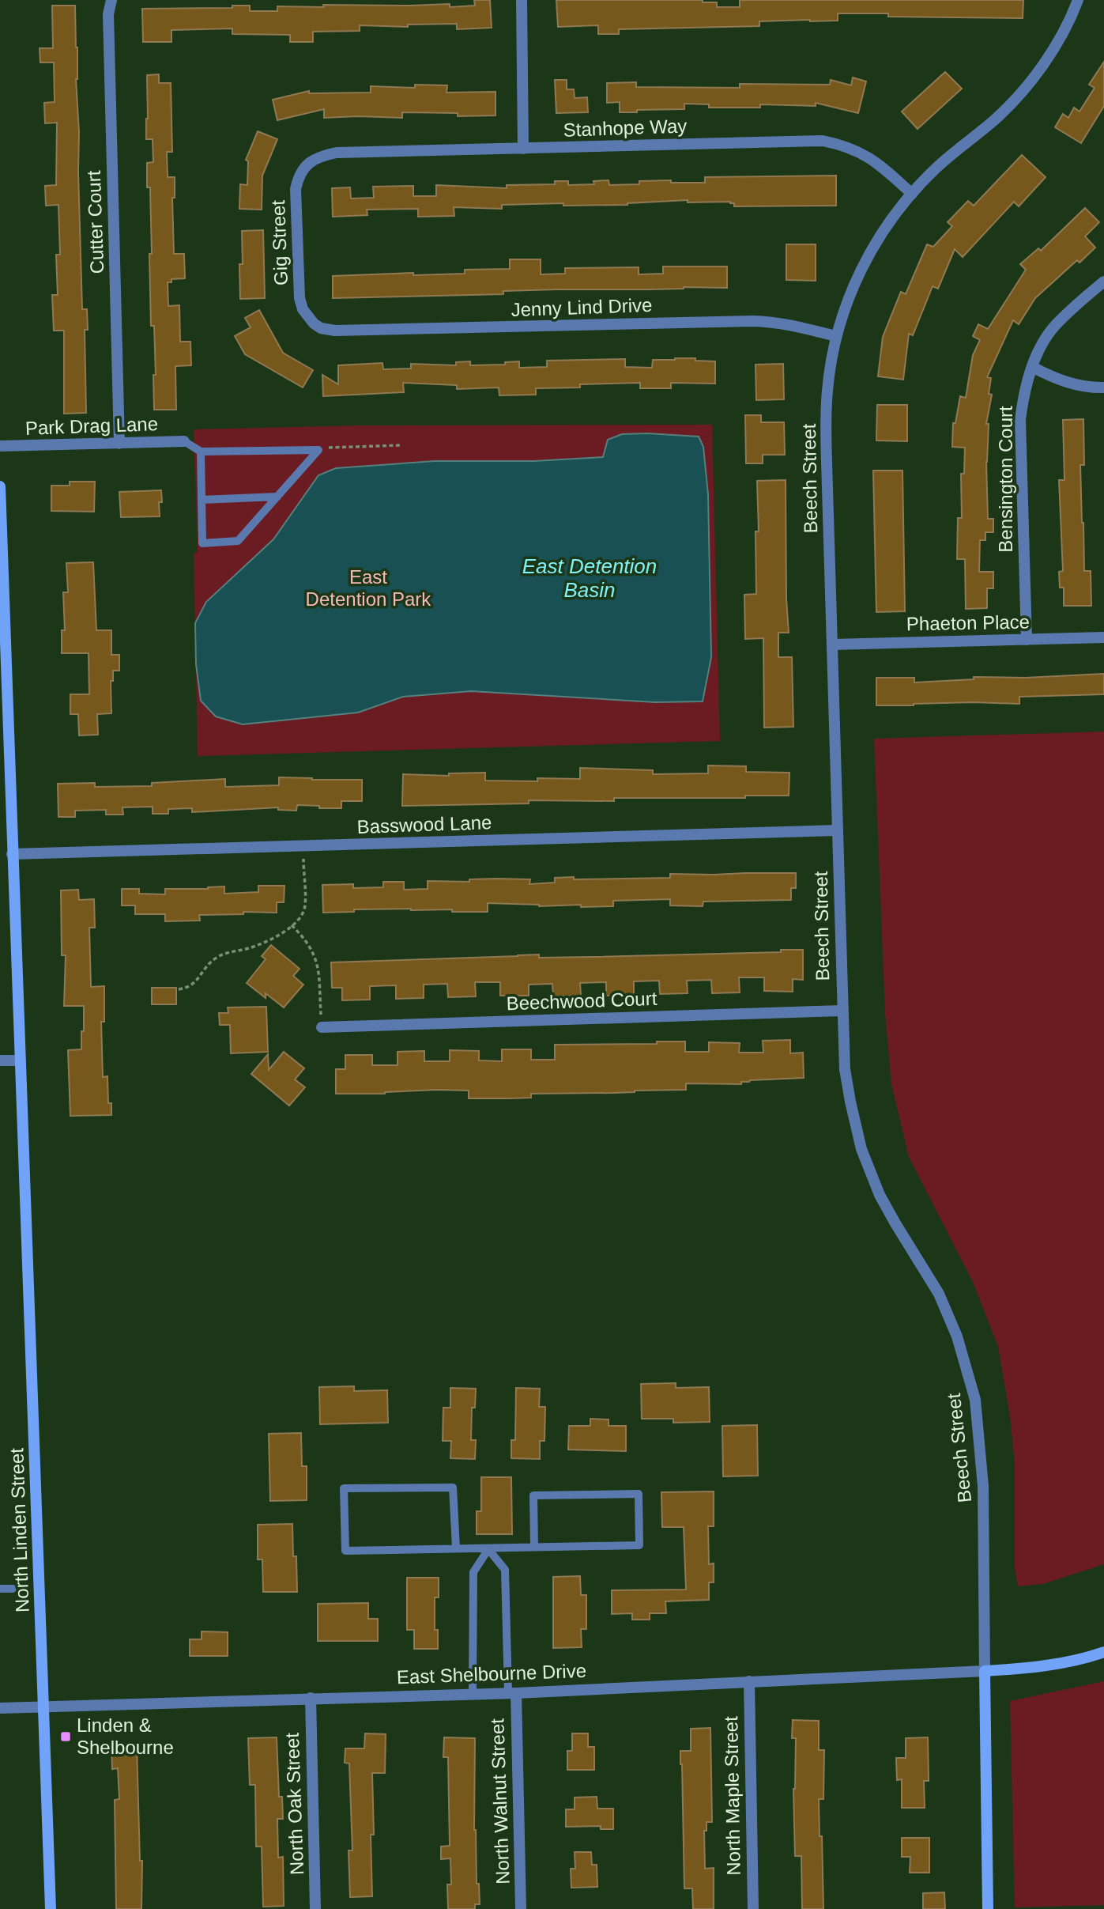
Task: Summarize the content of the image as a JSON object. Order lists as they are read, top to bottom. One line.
{"streets":{"main road":["Beech Street","North Linden Street"],"street":["Stanhope Way","Cutter Court","Gig Street","Jenny Lind Drive","Park Drag Lane","Bensington Court","Phaeton Place","Basswood Lane","Beechwood Court","East Shelbourne Drive","North Maple Street","North Walnut Street","North Oak Street"]},"crossings":[["Stanhope Way","Gig Street"],["Stanhope Way","Beech Street"],["Cutter Court","Park Drag Lane"],["Gig Street","Jenny Lind Drive"],["Jenny Lind Drive","Beech Street"],["Beech Street","Phaeton Place"],["Beech Street","Basswood Lane"],["Beech Street","Beechwood Court"],["Beech Street","East Shelbourne Drive"],["Bensington Court","Phaeton Place"],["Basswood Lane","North Linden Street"],["North Linden Street","East Shelbourne Drive"],["East Shelbourne Drive","North Maple Street"],["East Shelbourne Drive","North Walnut Street"],["East Shelbourne Drive","North Oak Street"]],"water":["East Detention Basin"],"parks":["East Detention Park"],"places":{"transit":["Linden & Shelbourne"]}}
